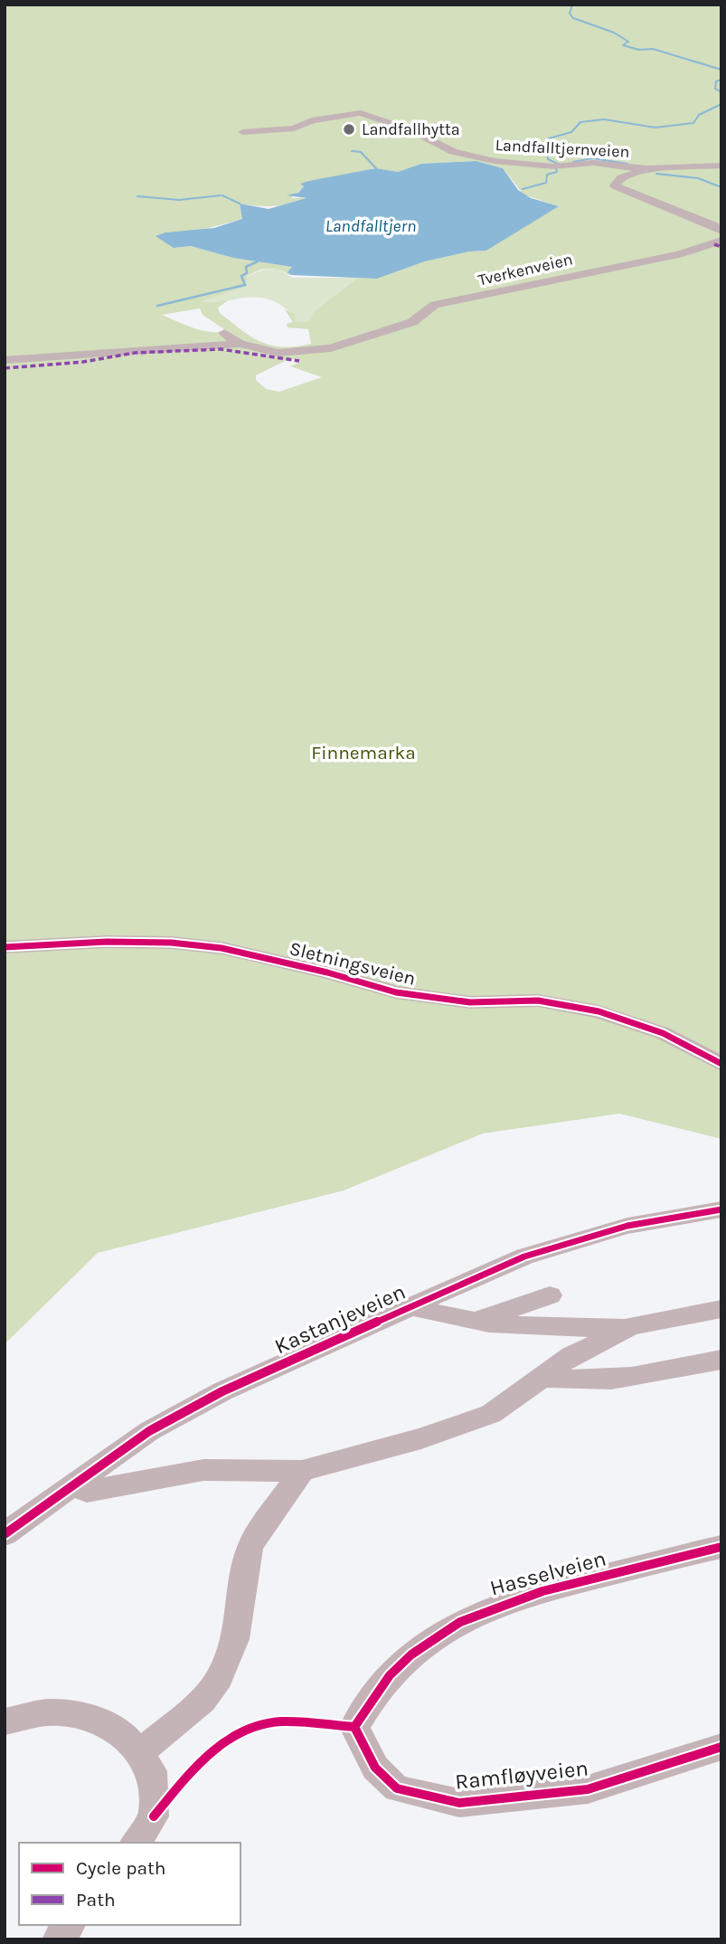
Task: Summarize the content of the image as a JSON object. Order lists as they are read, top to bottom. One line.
{"streets":{"street":["Landfalltjernveien","Tverkenveien","Sletningsveien","Kastanjeveien","Hasselveien","Ramfløyveien"]},"crossings":[["Hasselveien","Ramfløyveien"]],"water":["Landfalltjern"],"parks":["Finnemarka"],"places":["Landfallhytta"],"legend":["Cycle path","Path"]}
